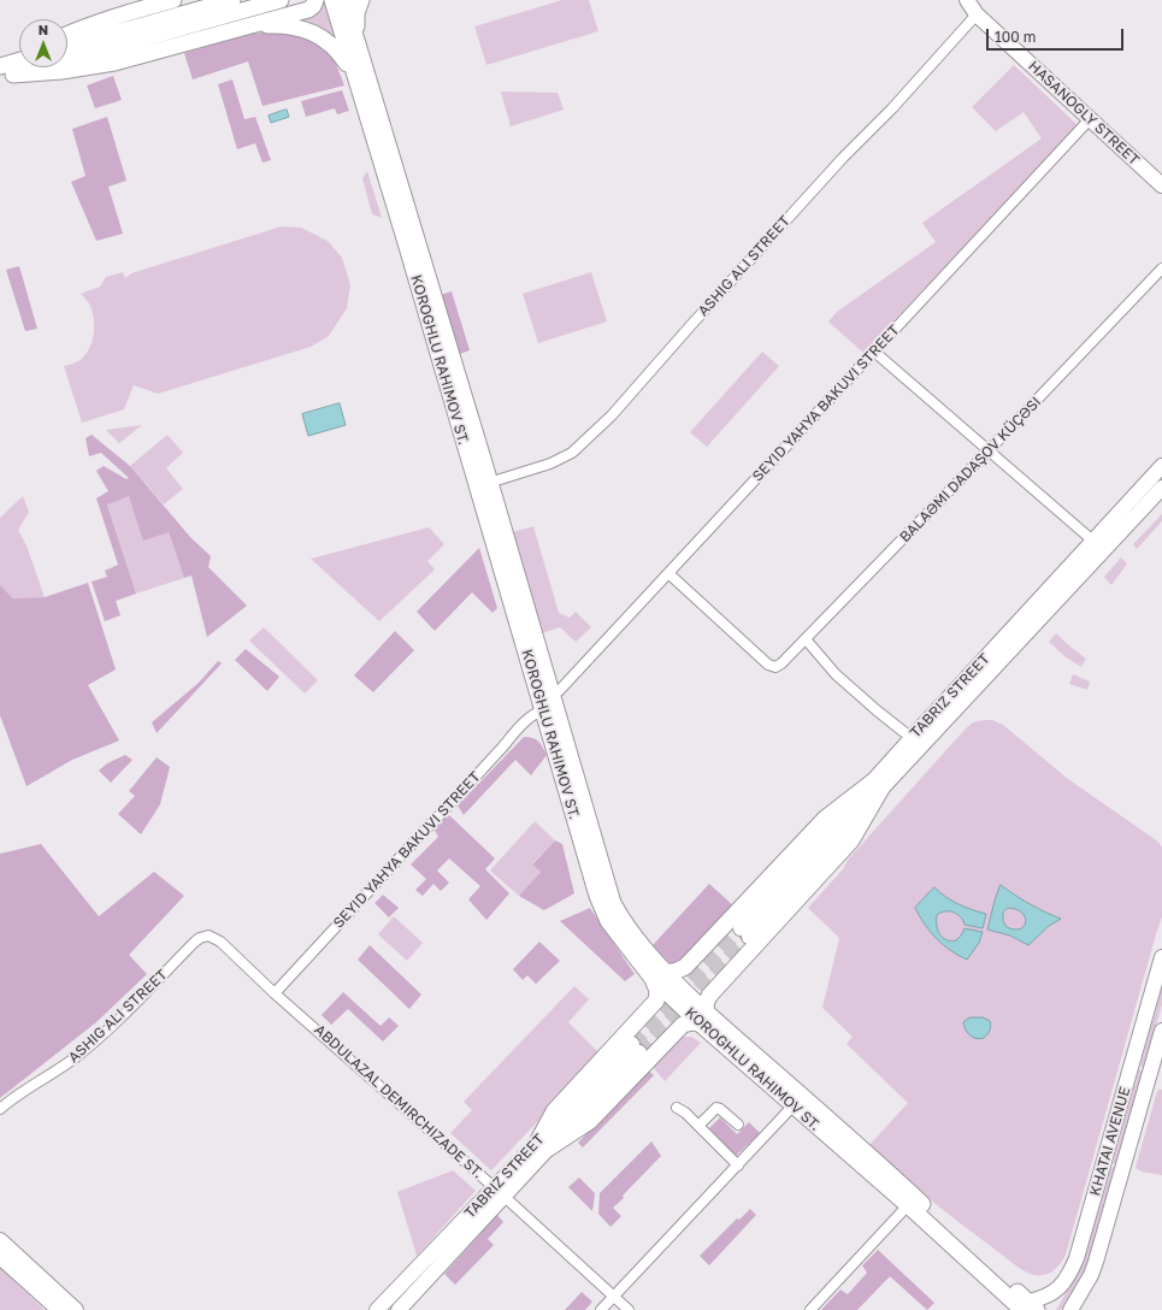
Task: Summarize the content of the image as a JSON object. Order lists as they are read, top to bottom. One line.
{"streets":{"main road":["HASANOGLY STREET","KOROGHLU RAHIMOV ST.","TABRIZ STREET","KHATAI AVENUE"],"street":["ASHIG ALI STREET","SEYID YAHYA BAKUVI STREET","BALAƏMI DADAŞOV KÜÇƏSI","ABDULAZAL DEMIRCHIZADE ST."]},"crossings":[["HASANOGLY STREET","ASHIG ALI STREET"],["HASANOGLY STREET","SEYID YAHYA BAKUVI STREET"],["ASHIG ALI STREET","KOROGHLU RAHIMOV ST."],["ASHIG ALI STREET","ABDULAZAL DEMIRCHIZADE ST."],["KOROGHLU RAHIMOV ST.","SEYID YAHYA BAKUVI STREET"],["KOROGHLU RAHIMOV ST.","KHATAI AVENUE"],["SEYID YAHYA BAKUVI STREET","BALAƏMI DADAŞOV KÜÇƏSI"],["SEYID YAHYA BAKUVI STREET","ABDULAZAL DEMIRCHIZADE ST."],["TABRIZ STREET","ABDULAZAL DEMIRCHIZADE ST."]],"scale_bar":"100 m","north":"top"}
